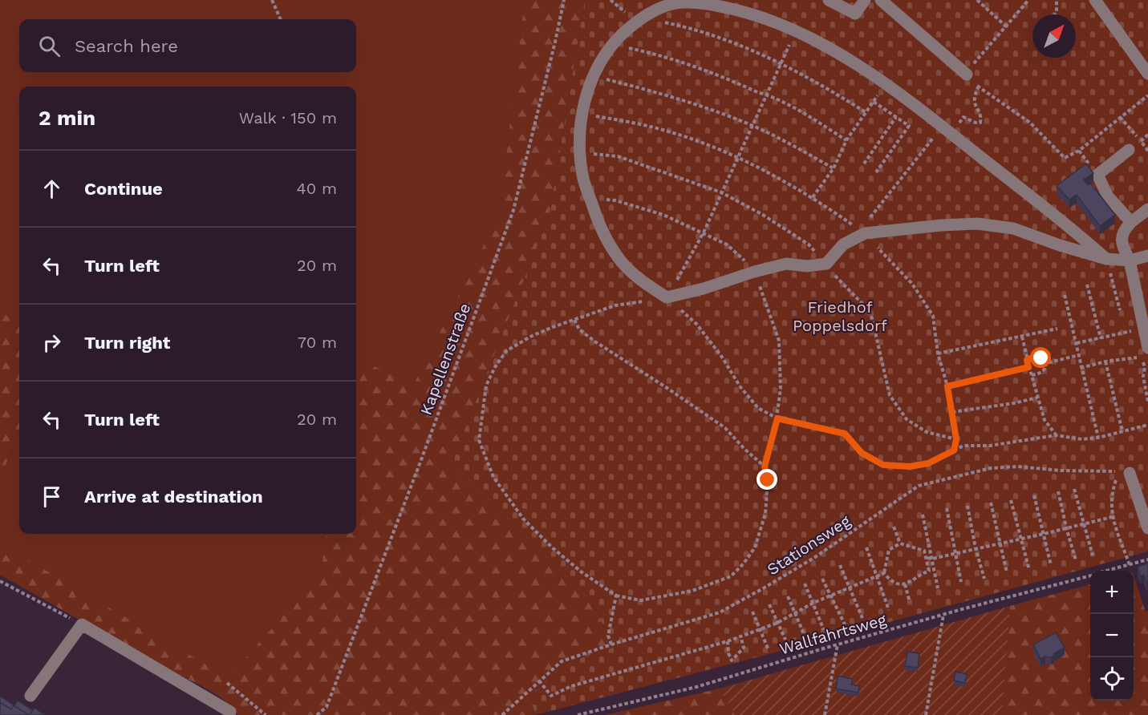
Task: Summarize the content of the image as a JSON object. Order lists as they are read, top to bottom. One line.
{"streets":{"path":["Kapellenstraße","Stationsweg","Wallfahrtsweg"]},"parks":["Friedhof Poppelsdorf"],"north":"top right","page":{"search":"Search here","heading":["2 min","Walk · 150 m"],"list":[["Continue","40 m"],["Turn left","20 m"],["Turn right","70 m"],["Turn left","20 m"],"Arrive at destination"],"map_buttons":["+","−"]}}
